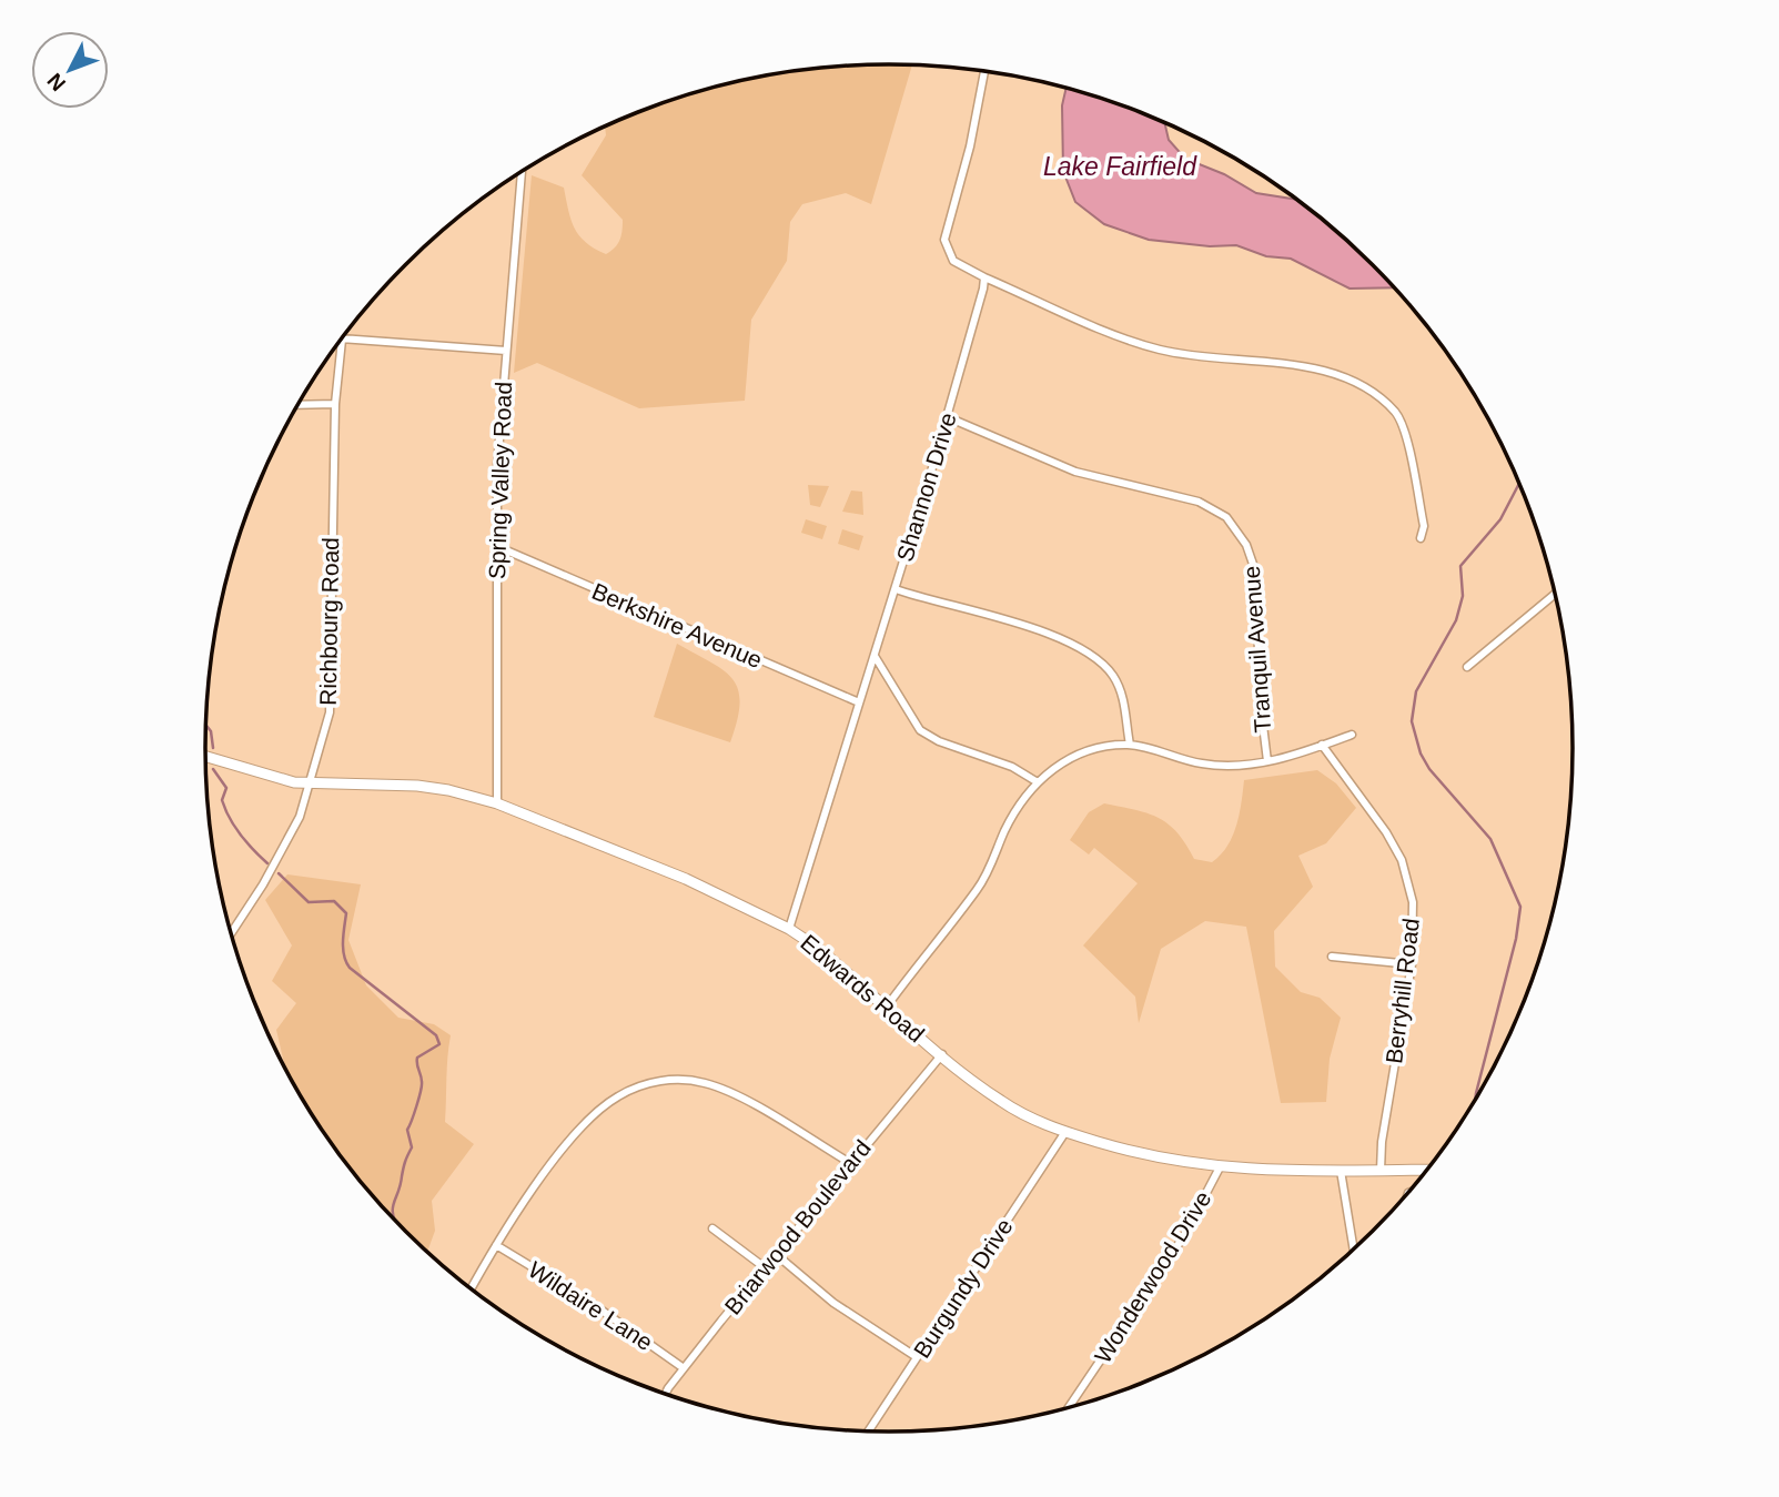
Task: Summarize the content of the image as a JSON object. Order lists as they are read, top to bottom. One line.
{"streets":{"street":["Spring Valley Road","Shannon Drive","Richbourg Road","Berkshire Avenue","Tranquil Avenue","Edwards Road","Berryhill Road","Briarwood Boulevard","Wonderwood Drive","Burgundy Drive","Wildaire Lane"]},"crossings":[["Spring Valley Road","Berkshire Avenue"],["Spring Valley Road","Edwards Road"],["Shannon Drive","Berkshire Avenue"],["Shannon Drive","Tranquil Avenue"],["Shannon Drive","Edwards Road"],["Richbourg Road","Edwards Road"],["Edwards Road","Berryhill Road"],["Edwards Road","Briarwood Boulevard"],["Edwards Road","Wonderwood Drive"],["Edwards Road","Burgundy Drive"],["Briarwood Boulevard","Wildaire Lane"]],"water":["Lake Fairfield"],"north":"bottom left"}
